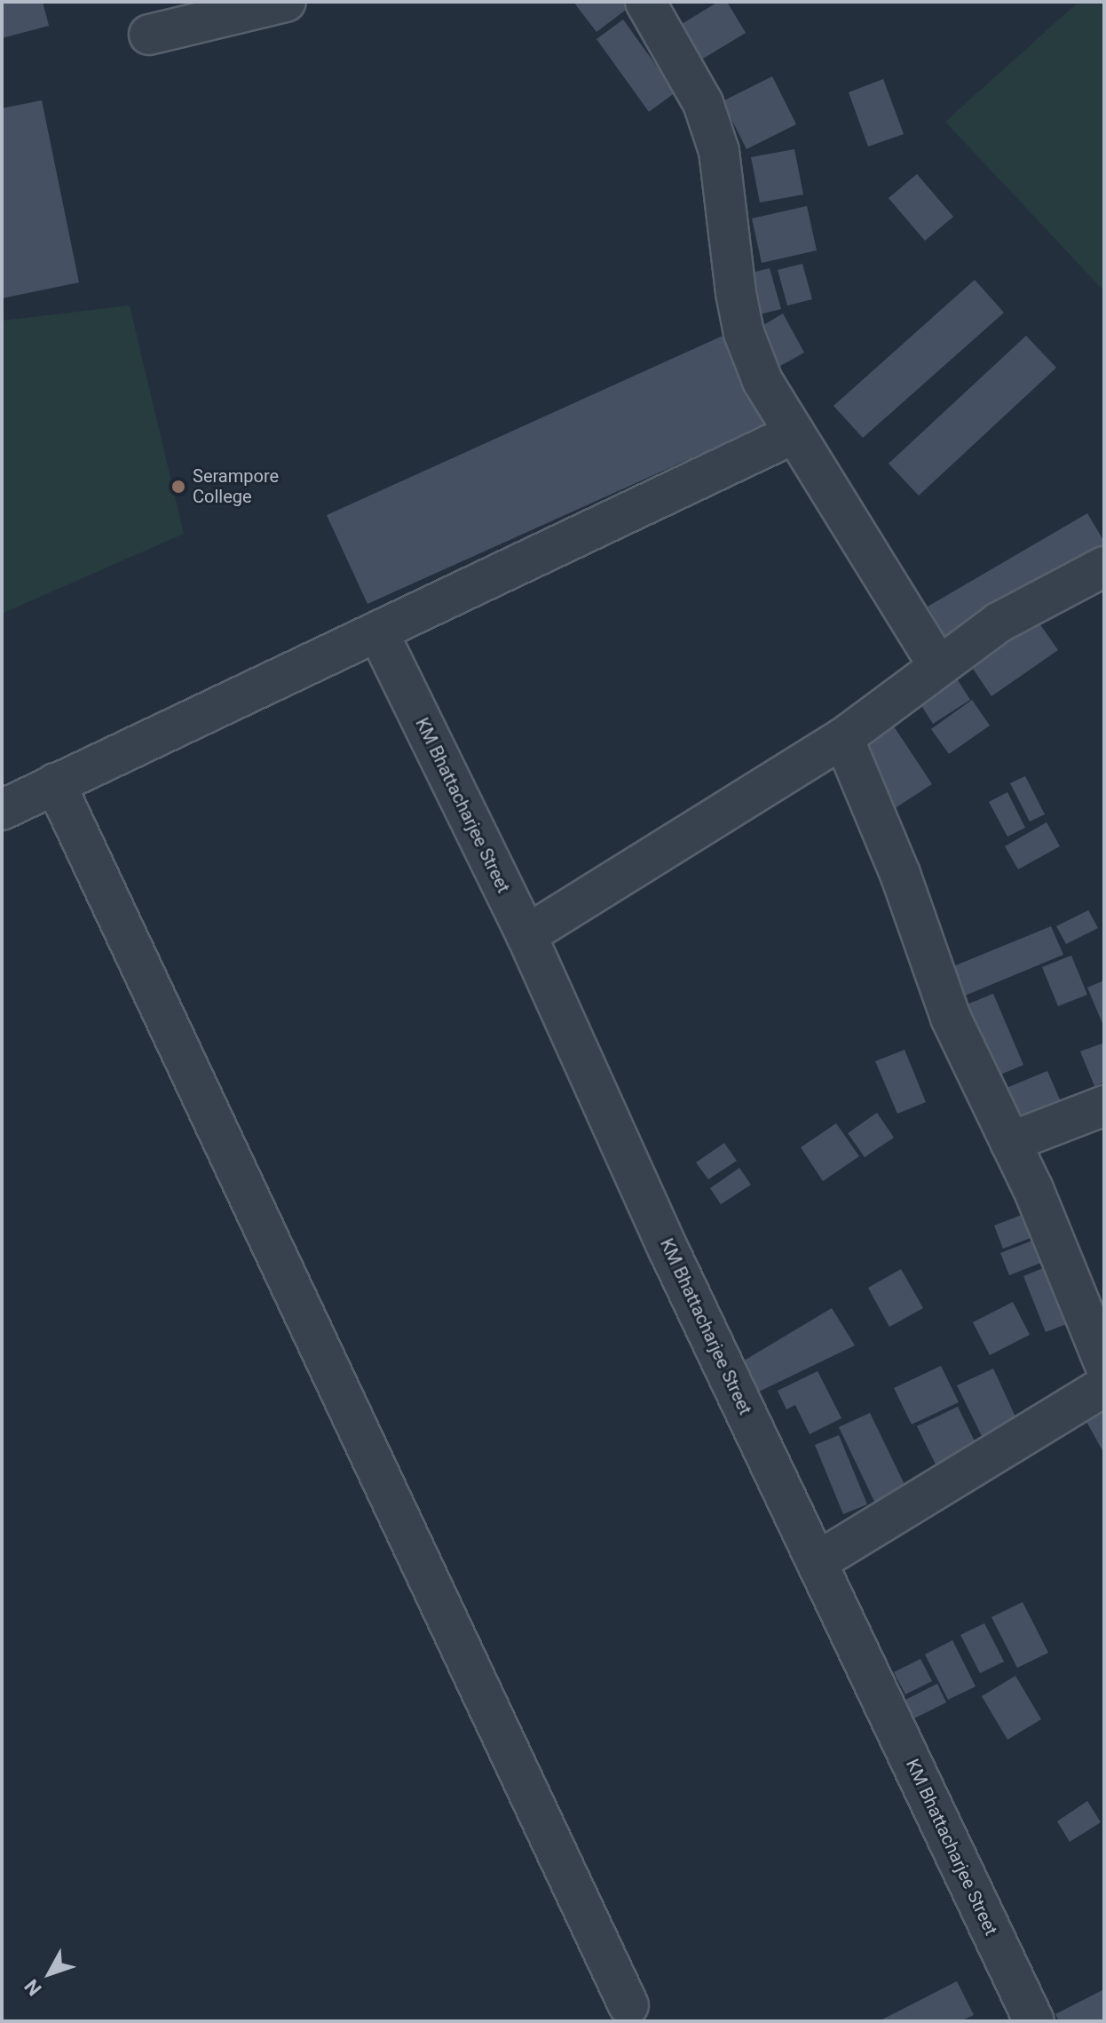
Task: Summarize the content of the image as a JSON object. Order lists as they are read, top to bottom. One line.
{"streets":{"street":["KM Bhattacharjee Street"]},"places":["Serampore College"],"north":"bottom left"}
